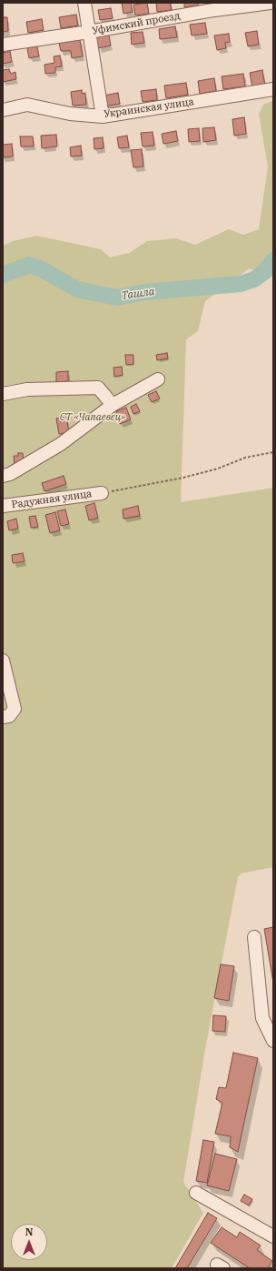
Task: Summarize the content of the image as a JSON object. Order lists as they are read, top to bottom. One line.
{"streets":{"street":["Уфимский проезд","Украинская улица","Радужная улица"]},"water":["Ташла"],"parks":["СТ «Чапаевец»"],"north":"top"}
